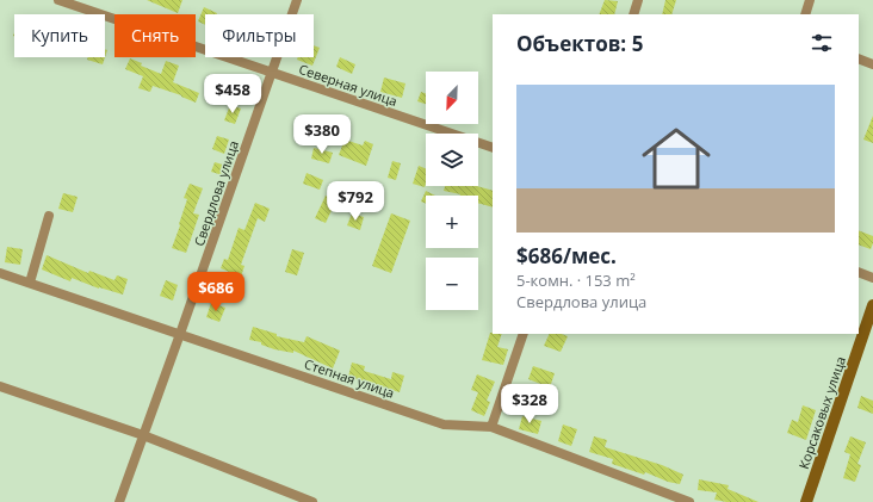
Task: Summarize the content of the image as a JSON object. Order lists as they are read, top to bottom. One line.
{"streets":{"street":["Северная улица","Свердлова улица","Степная улица","Корсаковых улица"]},"crossings":[["Северная улица","Свердлова улица"],["Свердлова улица","Степная улица"]],"north":"bottom left","page":{"chip":["Купить","Снять","Фильтры"],"heading":"Объектов: 5","map_buttons":["+","−"],"list":[{"name":"$686/мес.","note":"5-комн. · 153 m² · Свердлова улица"}],"price":["$458","$380","$792","$686","$328"]}}
